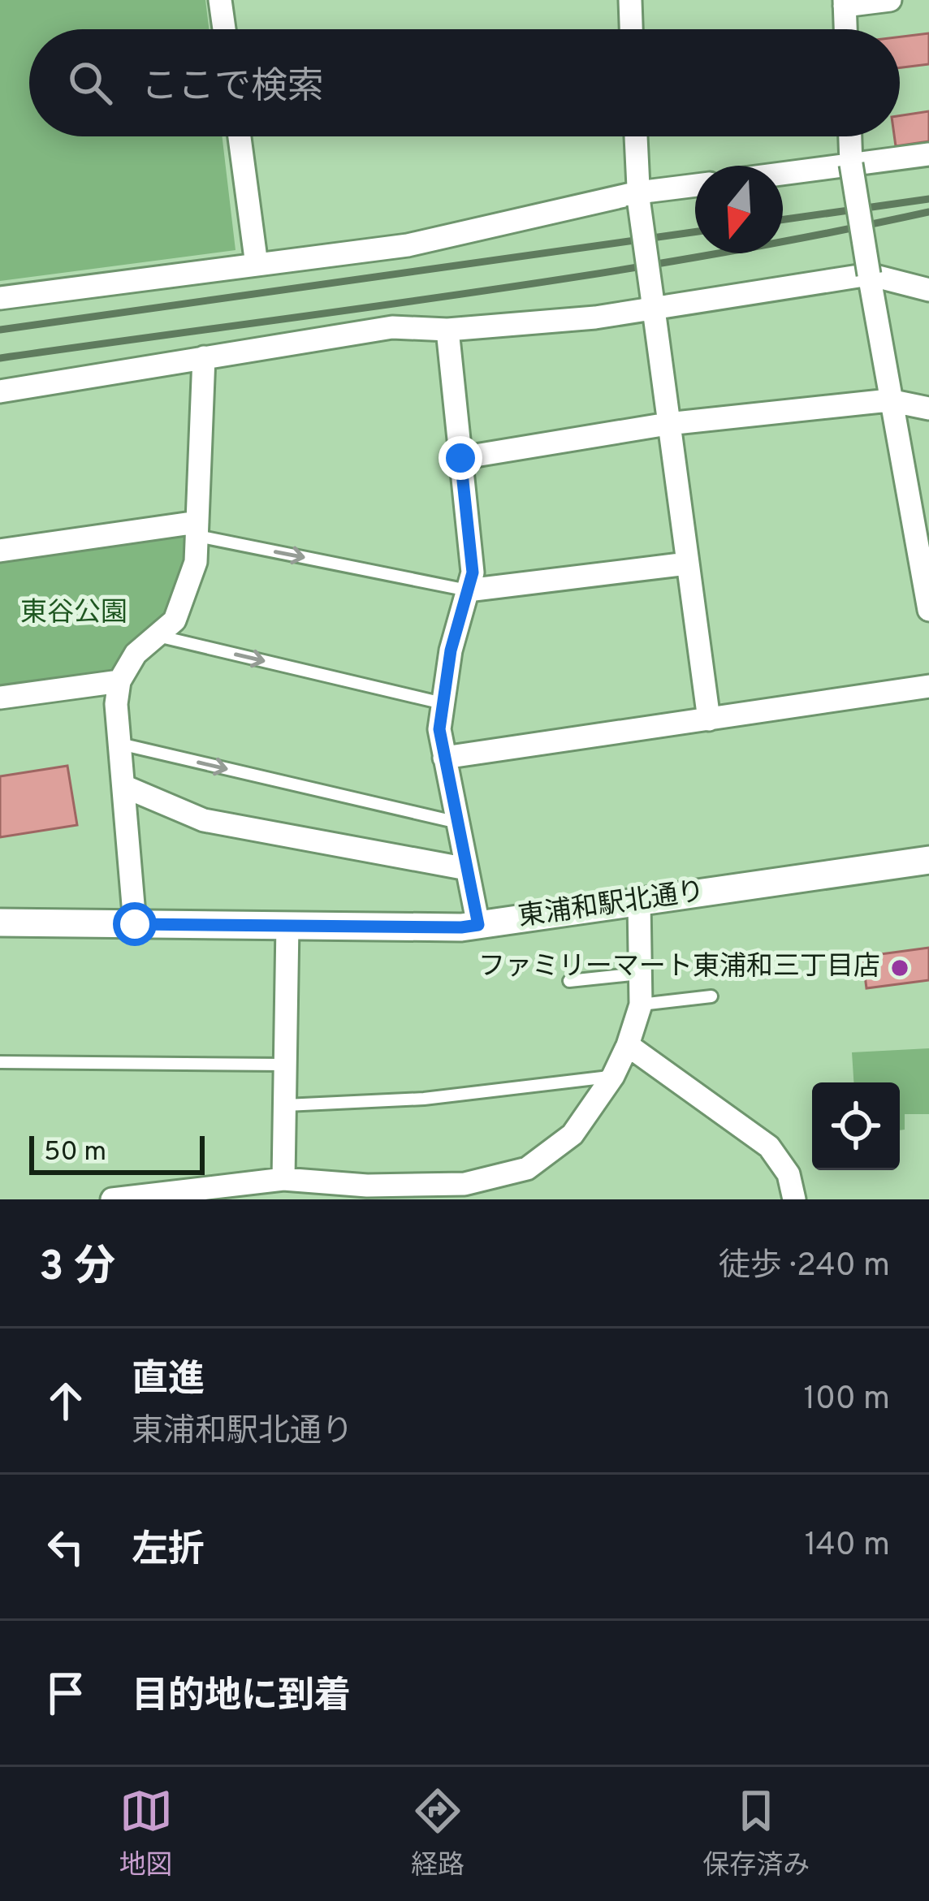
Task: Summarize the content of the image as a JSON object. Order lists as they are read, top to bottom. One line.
{"streets":{"street":["東浦和駅北通り"]},"parks":["東谷公園"],"places":["ファミリーマート東浦和三丁目店"],"scale_bar":"50 m","north":"bottom","page":{"search":"ここで検索","scale":"50 m","heading":["3 分","徒歩 · 240 m"],"list":[["直進","東浦和駅北通り","100 m"],["左折","140 m"],"目的地に到着"],"nav":["地図","経路","保存済み"]}}
